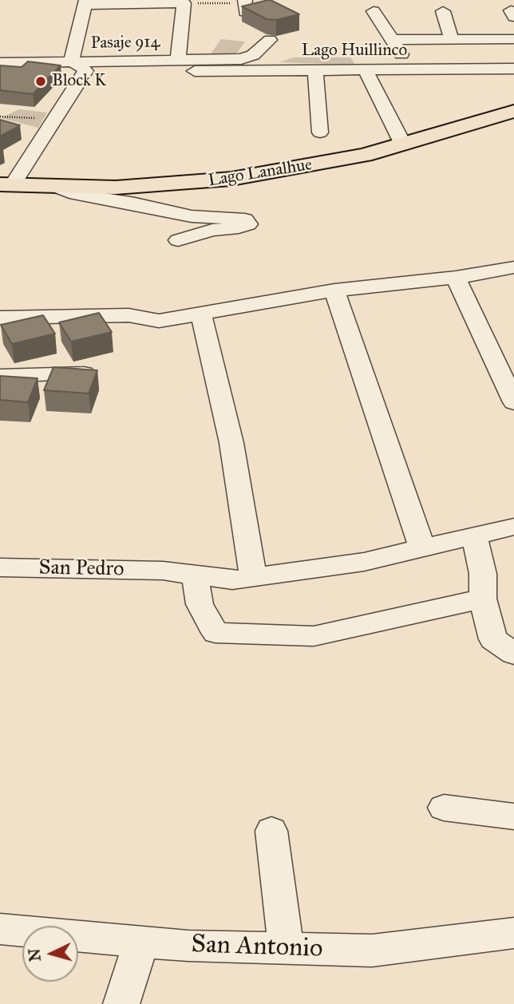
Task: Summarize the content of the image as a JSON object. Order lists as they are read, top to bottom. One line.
{"streets":{"main road":["Lago Lanalhue"],"street":["Pasaje 914","Lago Huillinco","San Pedro","San Antonio"]},"places":["Block K"],"north":"left"}
